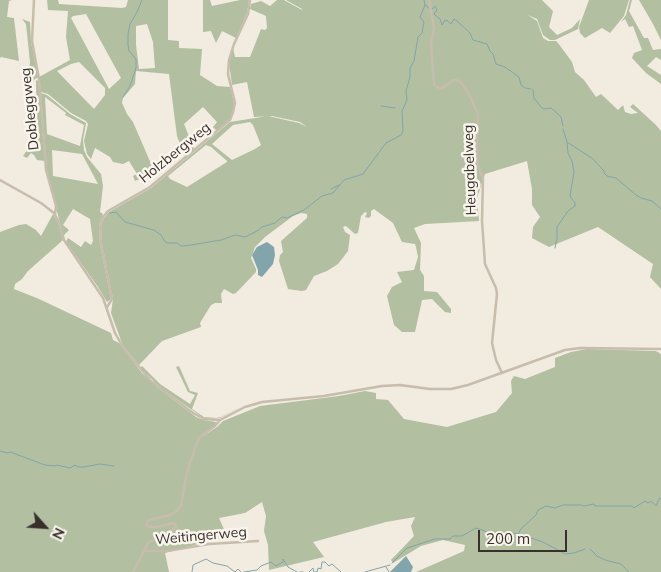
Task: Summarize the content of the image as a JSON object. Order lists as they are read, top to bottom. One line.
{"streets":{"street":["Dobleggweg","Holzbergweg","Heugabelweg","Weitingerweg"]},"crossings":[["Dobleggweg","Holzbergweg"]],"scale_bar":"200 m","north":"bottom right"}
